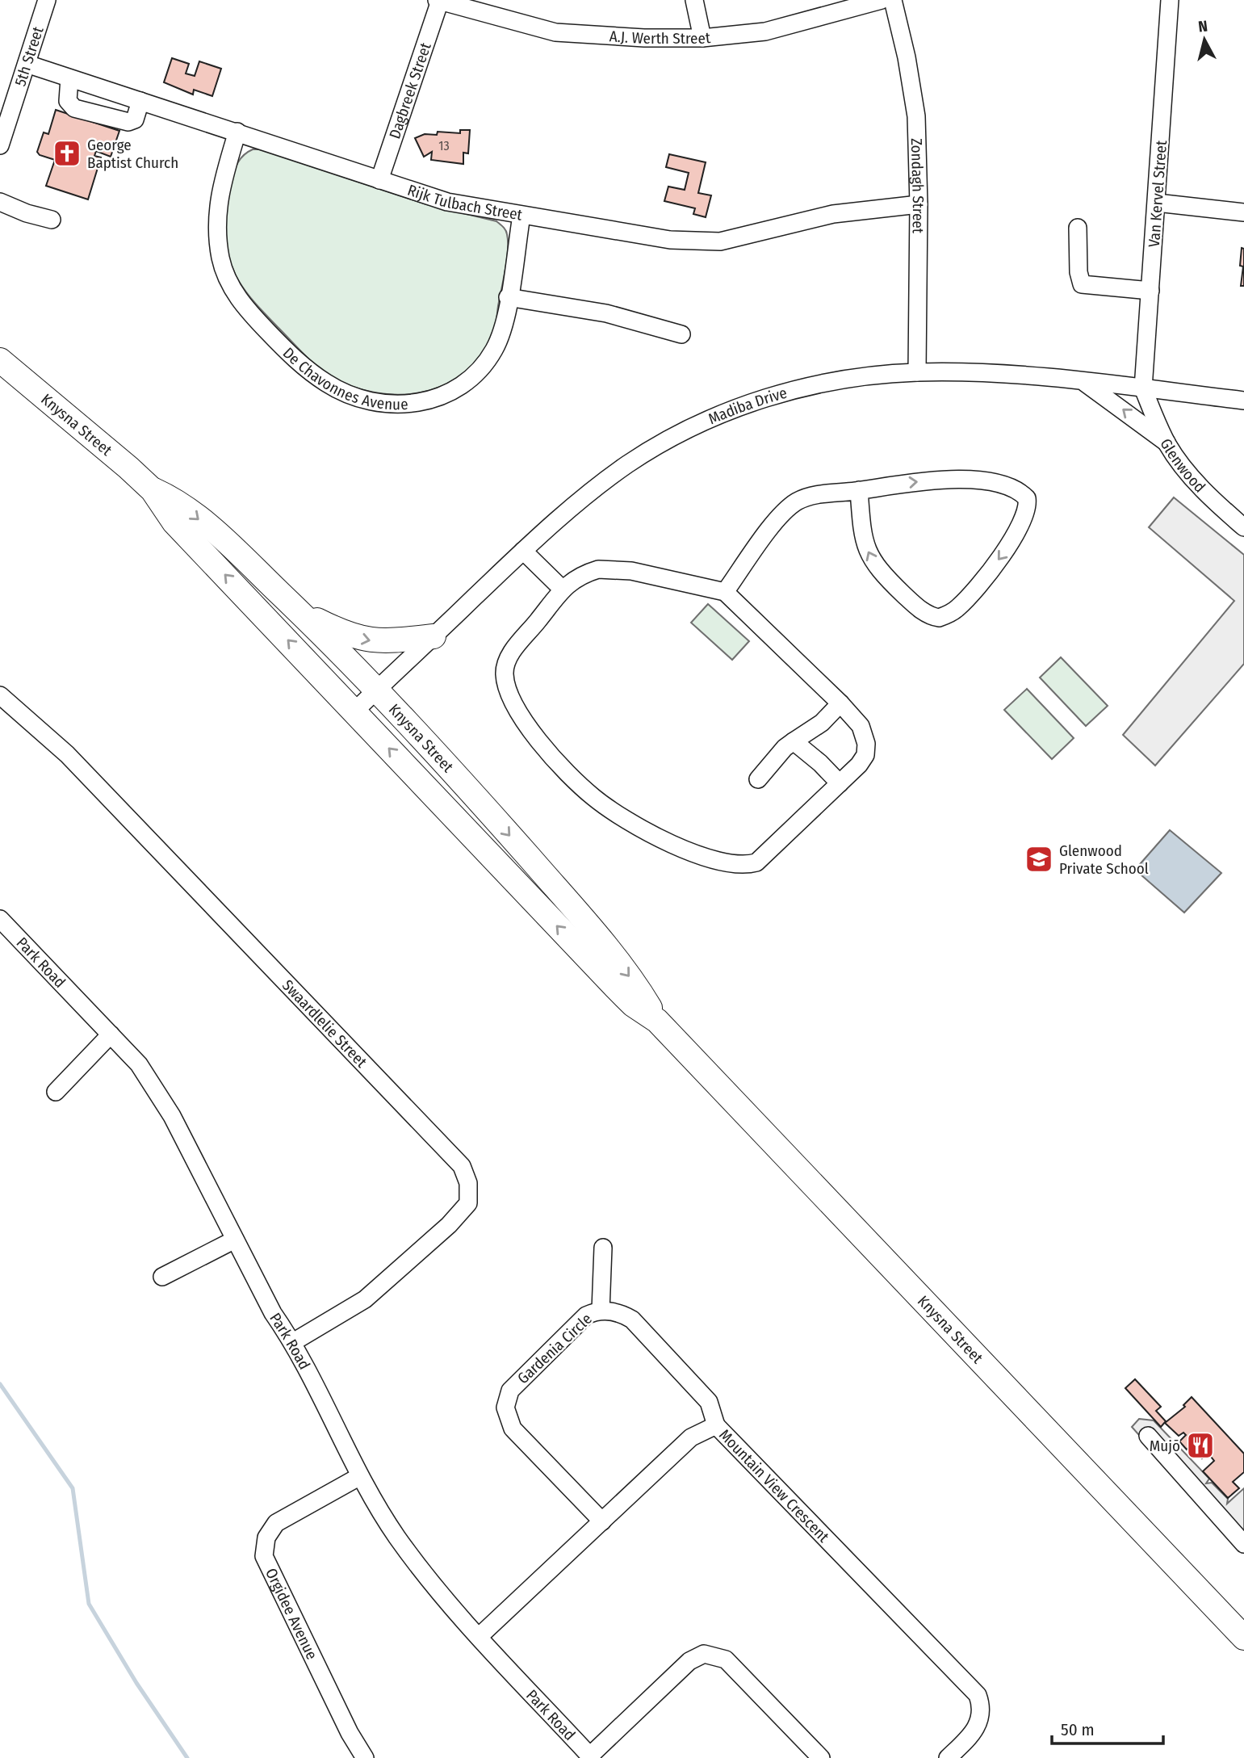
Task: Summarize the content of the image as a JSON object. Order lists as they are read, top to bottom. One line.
{"streets":{"highway":["Knysna Street"],"street":["A.J. Werth Street","5th Street","Dagbreek Street","Zondagh Street","Van Kervel Street","Rijk Tulbach Street","De Chavonnes Avenue","Madiba Drive","Glenwood","Park Road","Swaardlelie Street","Gardenia Circle","Mountain View Crescent","Orgidee Avenue"]},"crossings":[["A.J. Werth Street","Dagbreek Street"],["5th Street","Rijk Tulbach Street"],["Dagbreek Street","Rijk Tulbach Street"],["Zondagh Street","Rijk Tulbach Street"],["Zondagh Street","Madiba Drive"],["Van Kervel Street","Madiba Drive"],["Van Kervel Street","Glenwood"],["Rijk Tulbach Street","De Chavonnes Avenue"],["Madiba Drive","Knysna Street"],["Madiba Drive","Glenwood"],["Park Road","Swaardlelie Street"],["Park Road","Mountain View Crescent"],["Park Road","Orgidee Avenue"],["Gardenia Circle","Mountain View Crescent"]],"places":{"church":["George Baptist Church"],"school or university":["Glenwood Private School"],"restaurant":["Mujō"]},"house_numbers":["13"],"scale_bar":"50 m","north":"top"}
